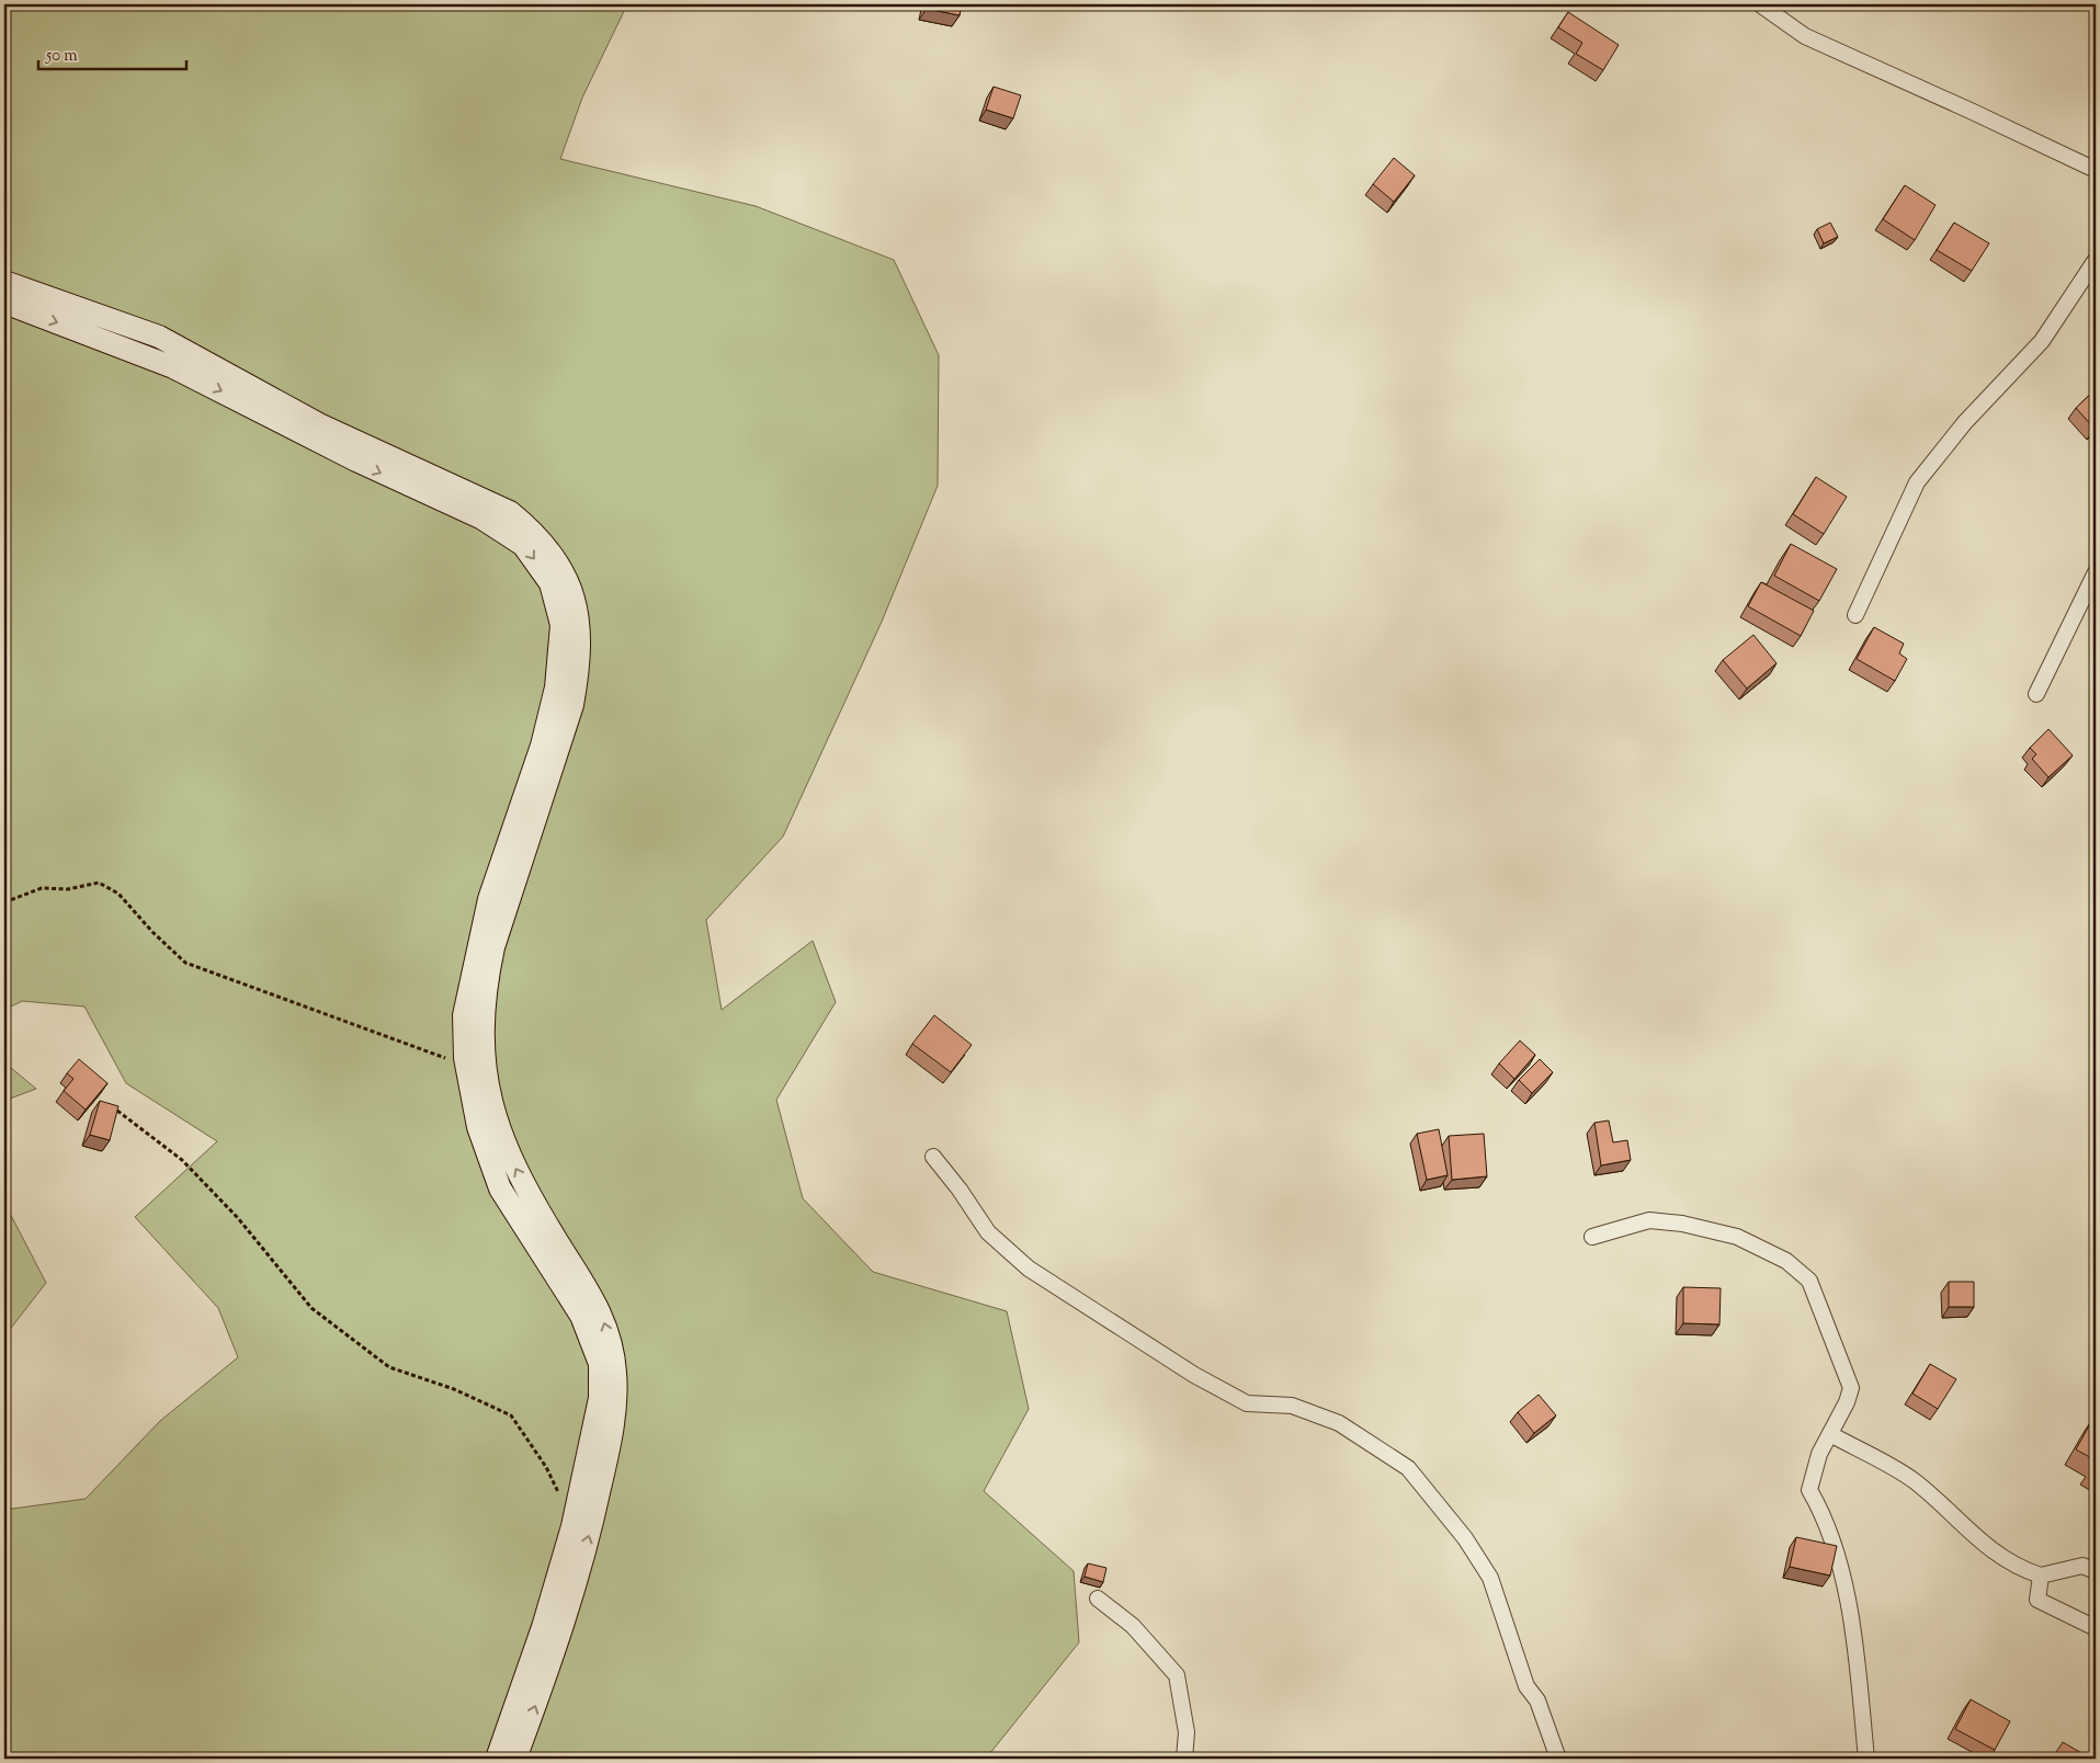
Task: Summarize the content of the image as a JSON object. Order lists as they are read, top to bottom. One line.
{"scale_bar":"50 m"}
